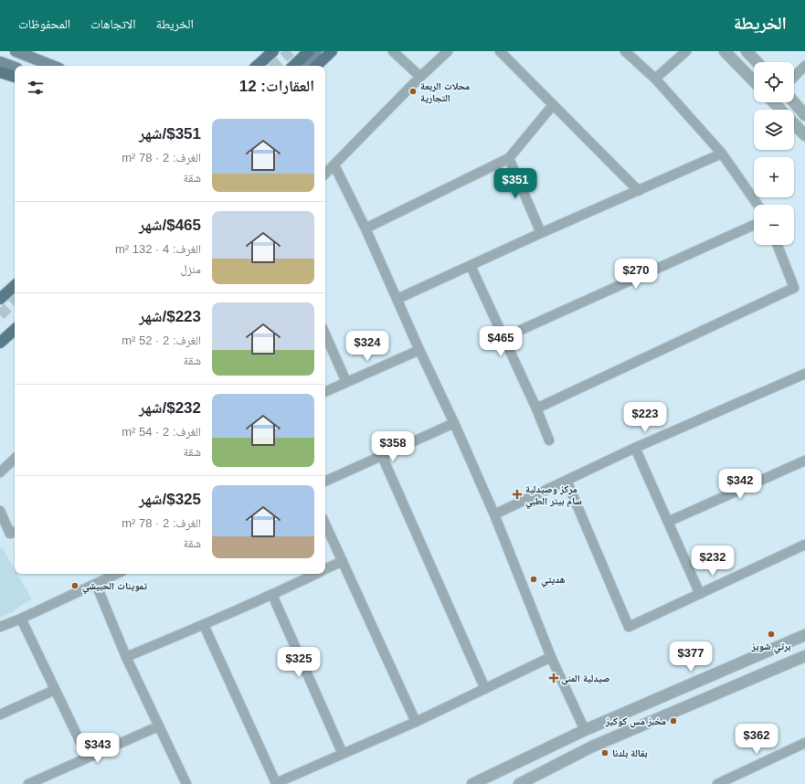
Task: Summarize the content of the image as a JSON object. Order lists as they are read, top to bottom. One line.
{"places":{"other":["محلات الربعة التجارية","هديتي","تموينات الحبيشي","برتي شويز","مخبز مس كوكيز","بقالة بلدنا"],"health":["مركز وصيدلية سام بيتر الطبي","صيدلية المنى"]},"page":{"header":"الخريطة","nav":["الخريطة","الاتجاهات","المحفوظات"],"map_buttons":["+","−"],"heading":"العقارات: 12","list":[{"name":"$351/شهر","note":"الغرف: 2 · 78 m² · شقة"},{"name":"$465/شهر","note":"الغرف: 4 · 132 m² · منزل"},{"name":"$223/شهر","note":"الغرف: 2 · 52 m² · شقة"},{"name":"$232/شهر","note":"الغرف: 2 · 54 m² · شقة"},{"name":"$325/شهر","note":"الغرف: 2 · 78 m² · شقة"}],"price":["$351","$270","$465","$324","$223","$358","$342","$232","$377","$325","$362","$343"]}}
